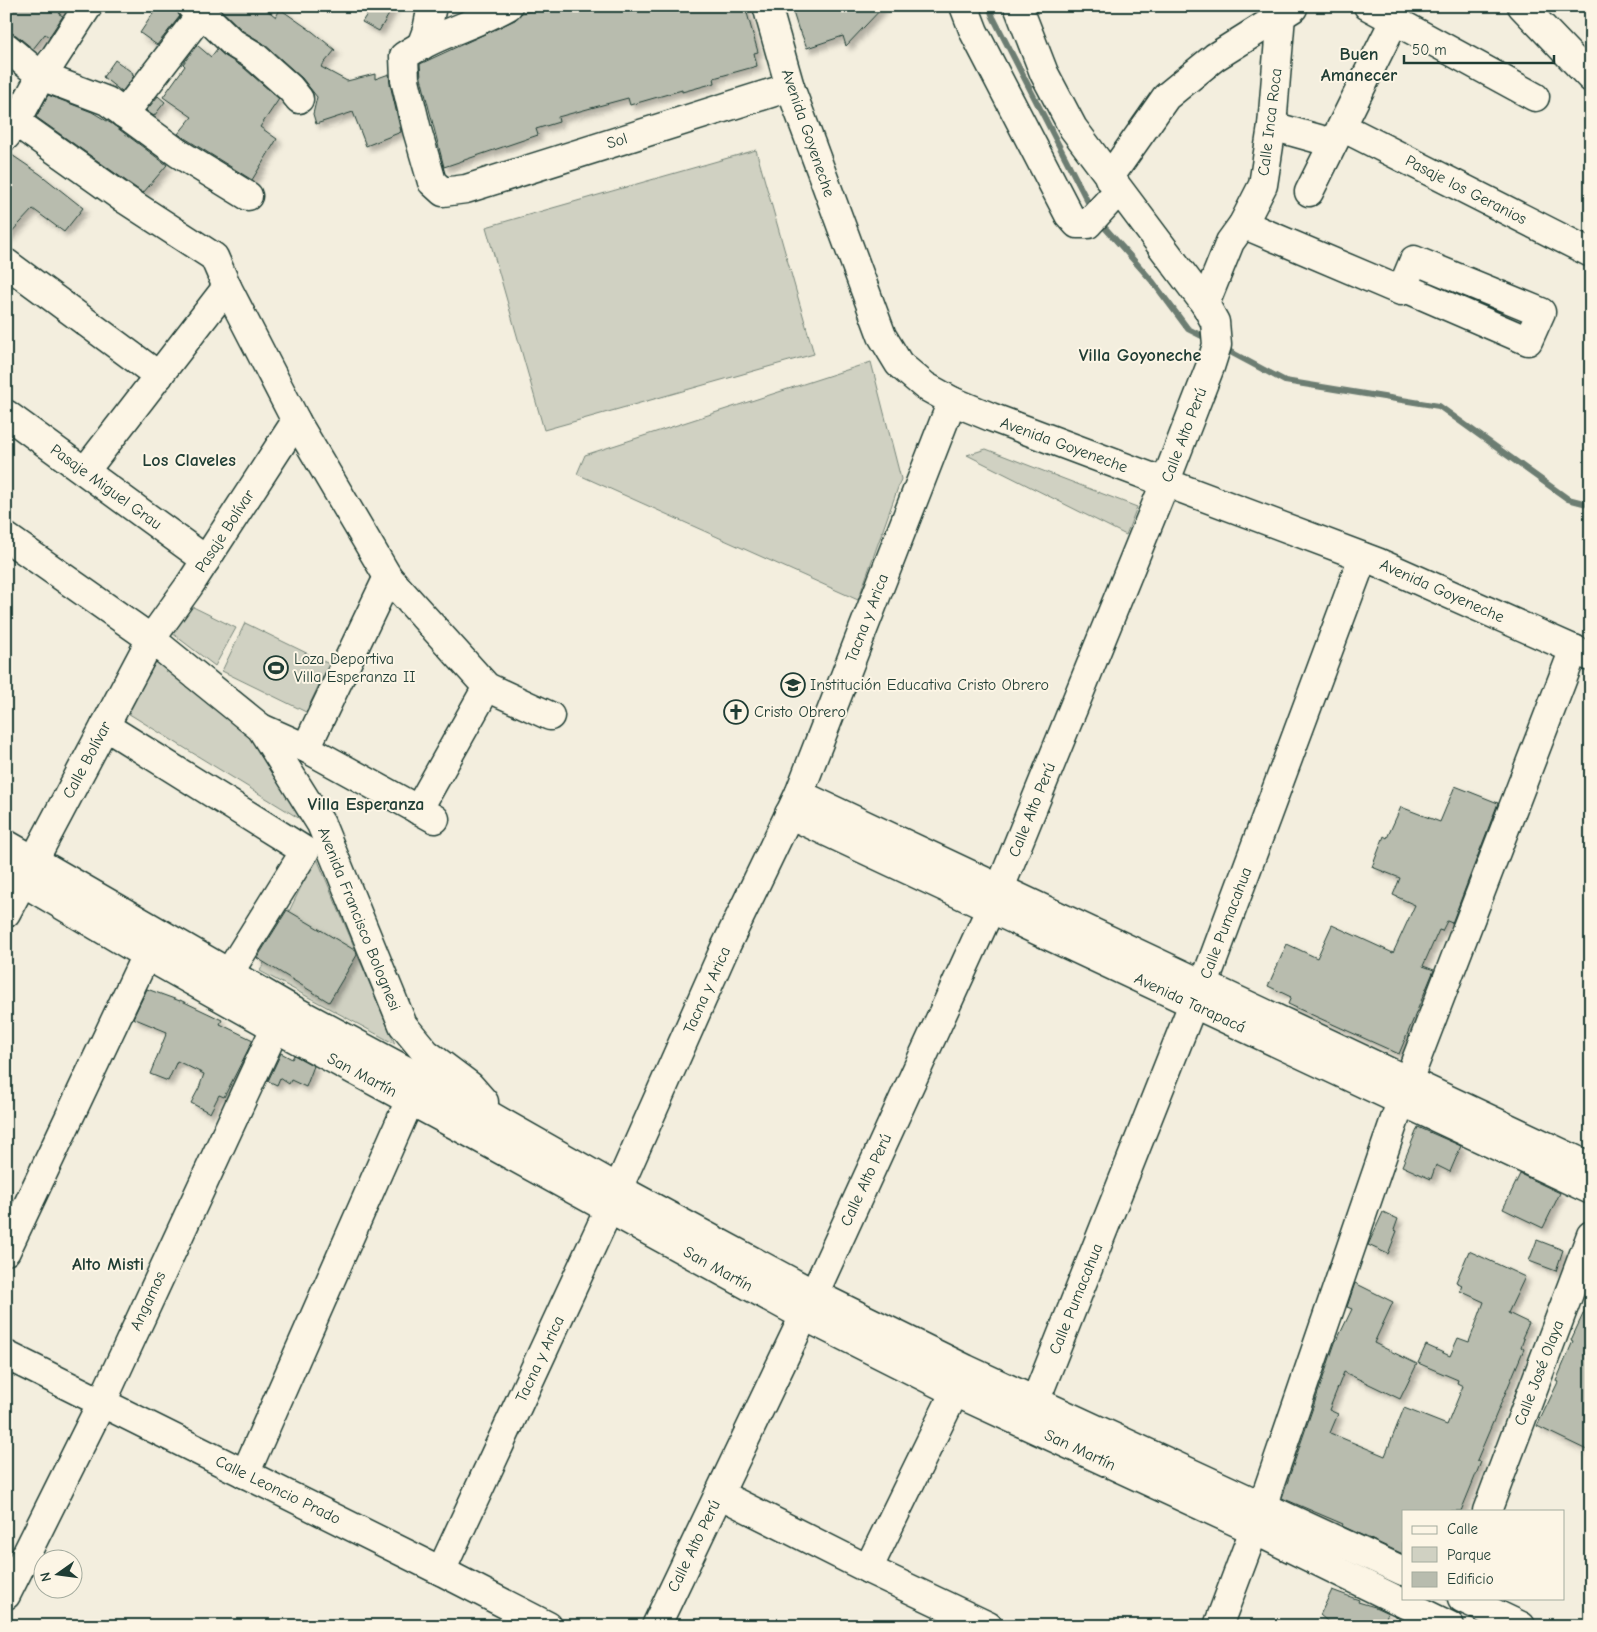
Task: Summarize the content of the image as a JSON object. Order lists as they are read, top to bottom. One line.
{"streets":{"street":["Calle Inca Roca","Avenida Goyeneche","Sol","Pasaje los Geranios","Calle Alto Perú","Pasaje Miguel Grau","Pasaje Bolívar","Tacna y Arica","Calle Bolívar","Avenida Francisco Bolognesi","Calle Pumacahua","Avenida Tarapacá","San Martín","Angamos","Calle José Olaya","Calle Leoncio Prado"]},"crossings":[["Calle Inca Roca","Pasaje los Geranios"],["Calle Inca Roca","Calle Alto Perú"],["Avenida Goyeneche","Sol"],["Avenida Goyeneche","Calle Alto Perú"],["Avenida Goyeneche","Tacna y Arica"],["Avenida Goyeneche","Calle Pumacahua"],["Calle Alto Perú","Avenida Tarapacá"],["Calle Alto Perú","San Martín"],["Pasaje Miguel Grau","Pasaje Bolívar"],["Pasaje Bolívar","Calle Bolívar"],["Pasaje Bolívar","Avenida Francisco Bolognesi"],["Tacna y Arica","Avenida Tarapacá"],["Tacna y Arica","San Martín"],["Tacna y Arica","Calle Leoncio Prado"],["Calle Bolívar","Avenida Francisco Bolognesi"],["Calle Bolívar","San Martín"],["Avenida Francisco Bolognesi","San Martín"],["Calle Pumacahua","Avenida Tarapacá"],["Calle Pumacahua","San Martín"],["San Martín","Angamos"],["Angamos","Calle Leoncio Prado"]],"districts":["Buen Amanecer","Villa Goyoneche","Los Claveles","Villa Esperanza","Alto Misti"],"places":{"sports":["Loza Deportiva Villa Esperanza II"],"school or university":["Institución Educativa Cristo Obrero"],"church":["Cristo Obrero"]},"legend":["Calle","Parque","Edificio"],"scale_bar":"50 m","north":"left"}
